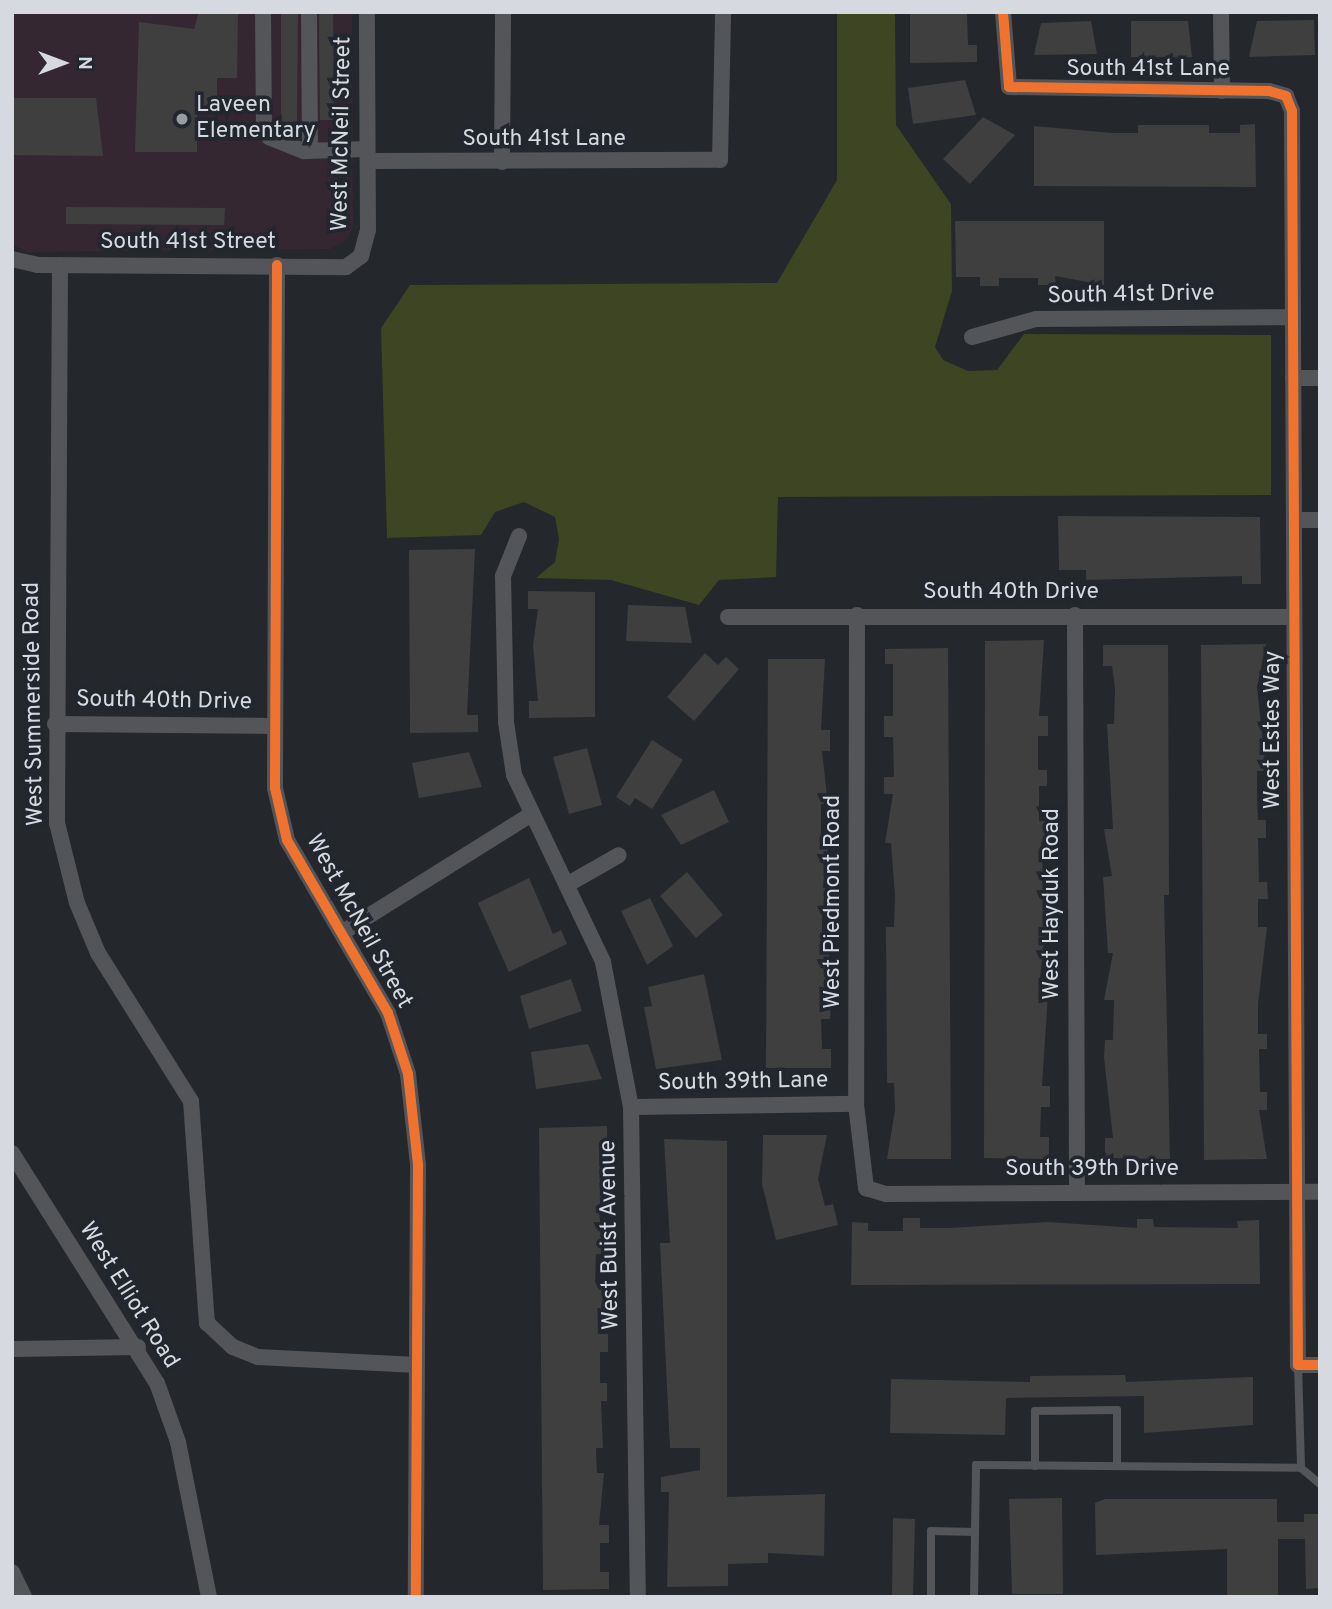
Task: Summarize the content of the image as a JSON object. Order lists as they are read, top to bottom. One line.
{"streets":{"street":["South 41st Lane","West McNeil Street","South 41st Street","South 41st Drive","South 40th Drive","West Summerside Road","West Estes Way","West Piedmont Road","West Hayduk Road","South 39th Lane","South 39th Drive","West Buist Avenue","West Elliot Road"]},"crossings":[["South 41st Lane","West McNeil Street"],["South 41st Lane","West Estes Way"],["West McNeil Street","South 41st Street"],["West McNeil Street","South 40th Drive"],["West McNeil Street","West Summerside Road"],["South 41st Street","West Summerside Road"],["South 41st Drive","West Estes Way"],["South 40th Drive","West Summerside Road"],["South 40th Drive","West Estes Way"],["South 40th Drive","West Piedmont Road"],["South 40th Drive","West Hayduk Road"],["West Estes Way","South 39th Drive"],["West Piedmont Road","South 39th Lane"],["West Piedmont Road","South 39th Drive"],["West Hayduk Road","South 39th Drive"],["South 39th Lane","West Buist Avenue"]],"places":["Laveen Elementary"],"north":"right"}
